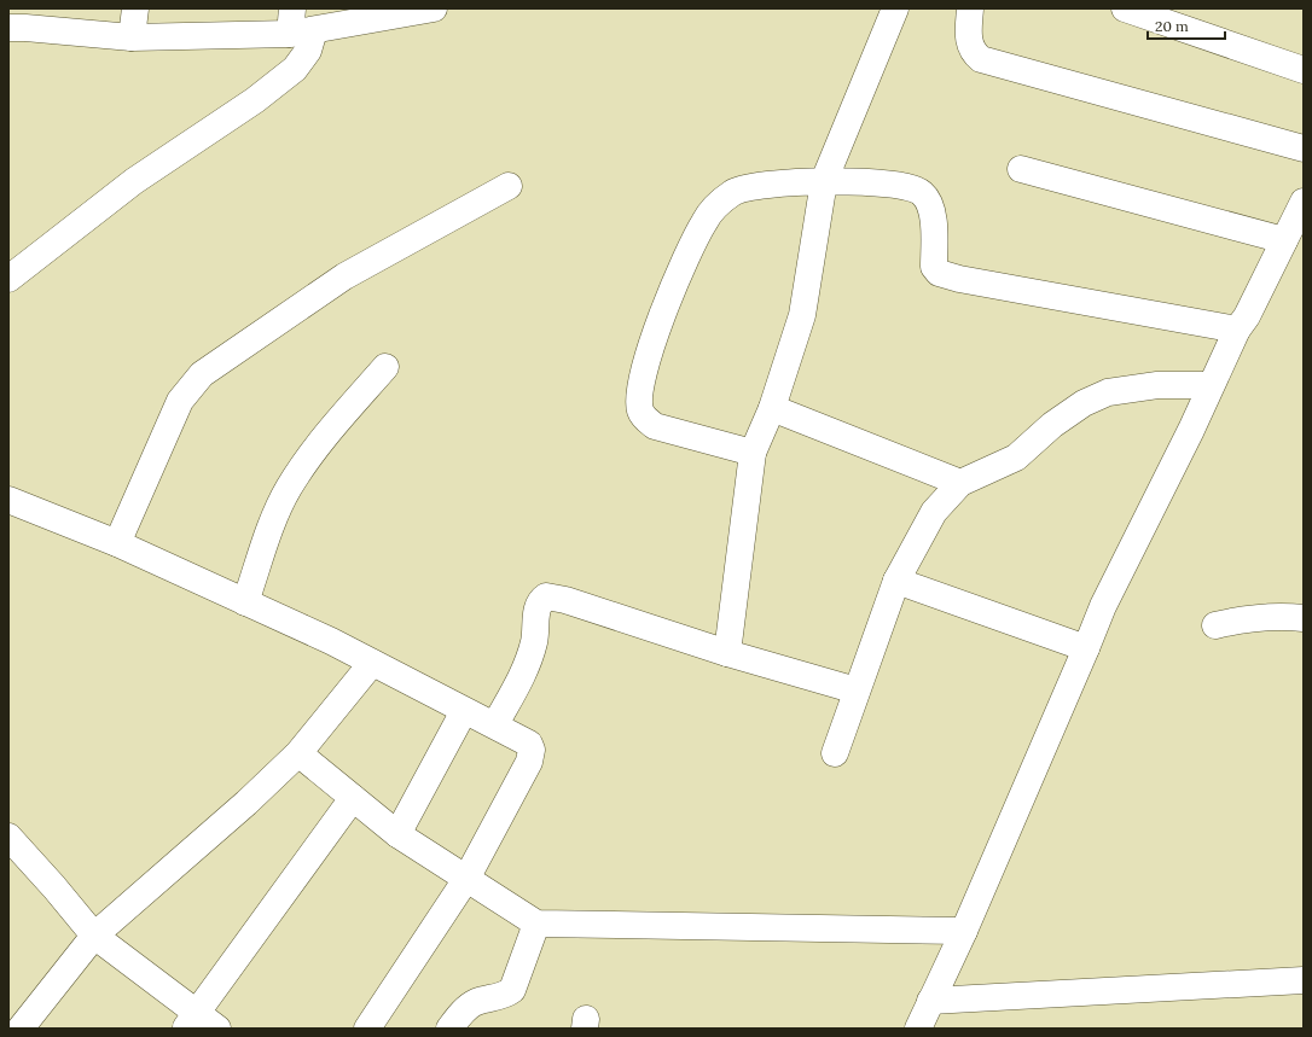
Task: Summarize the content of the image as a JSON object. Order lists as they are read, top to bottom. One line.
{"scale_bar":"20 m"}
